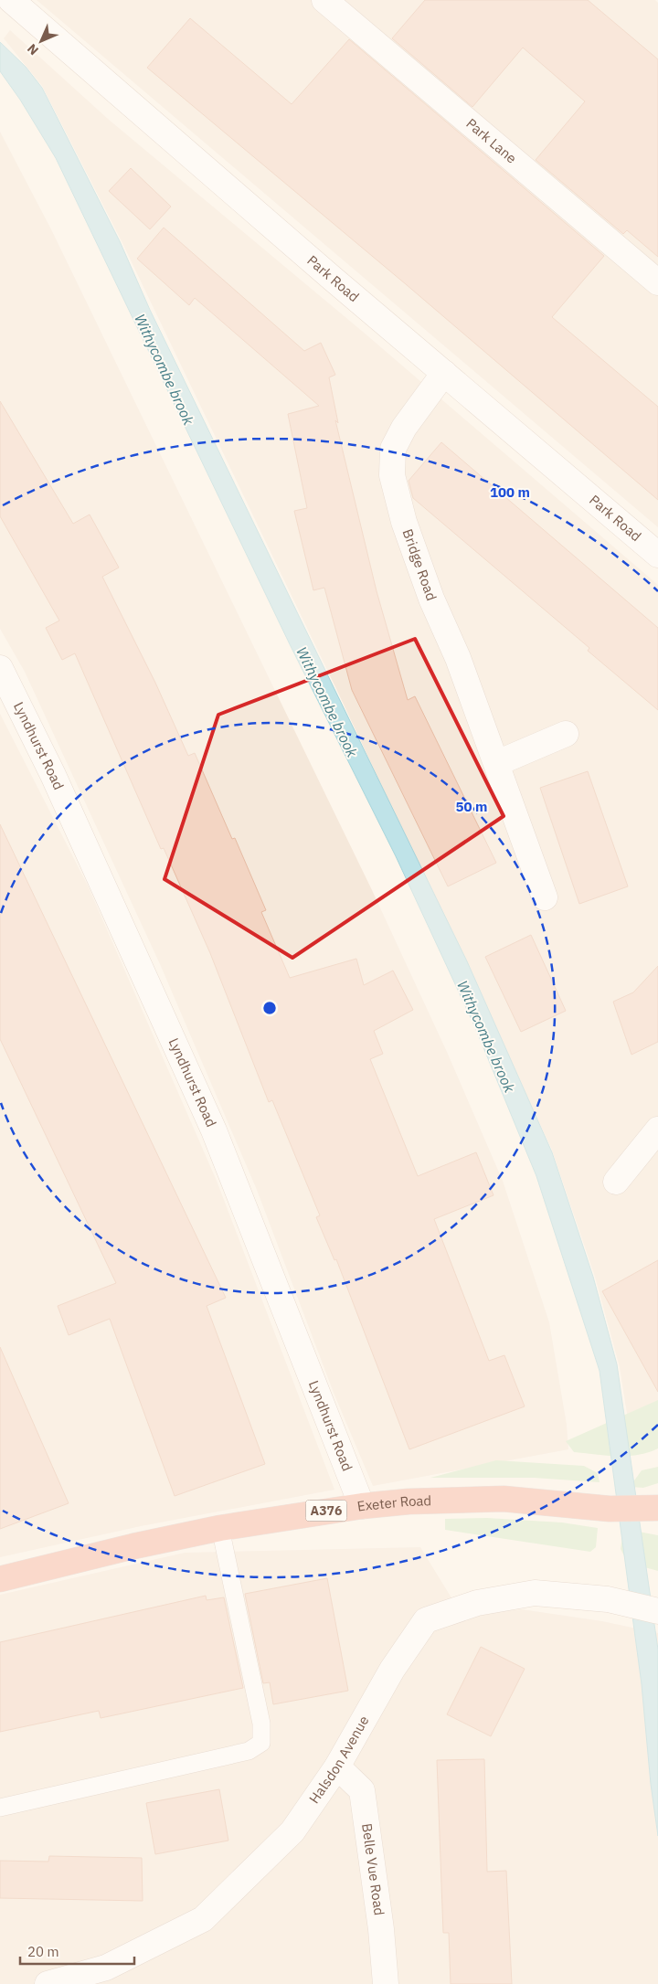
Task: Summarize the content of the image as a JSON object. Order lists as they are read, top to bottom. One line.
{"streets":{"highway":["Exeter Road","A376"],"street":["Park Lane","Park Road","Bridge Road","Lyndhurst Road","Halsdon Avenue","Belle Vue Road"]},"crossings":[["Park Road","Bridge Road"],["Lyndhurst Road","Exeter Road"],["Halsdon Avenue","Belle Vue Road"]],"water":["Withycombe brook"],"scale_bar":"20 m","north":"bottom left","rings":["100 m","50 m"]}
